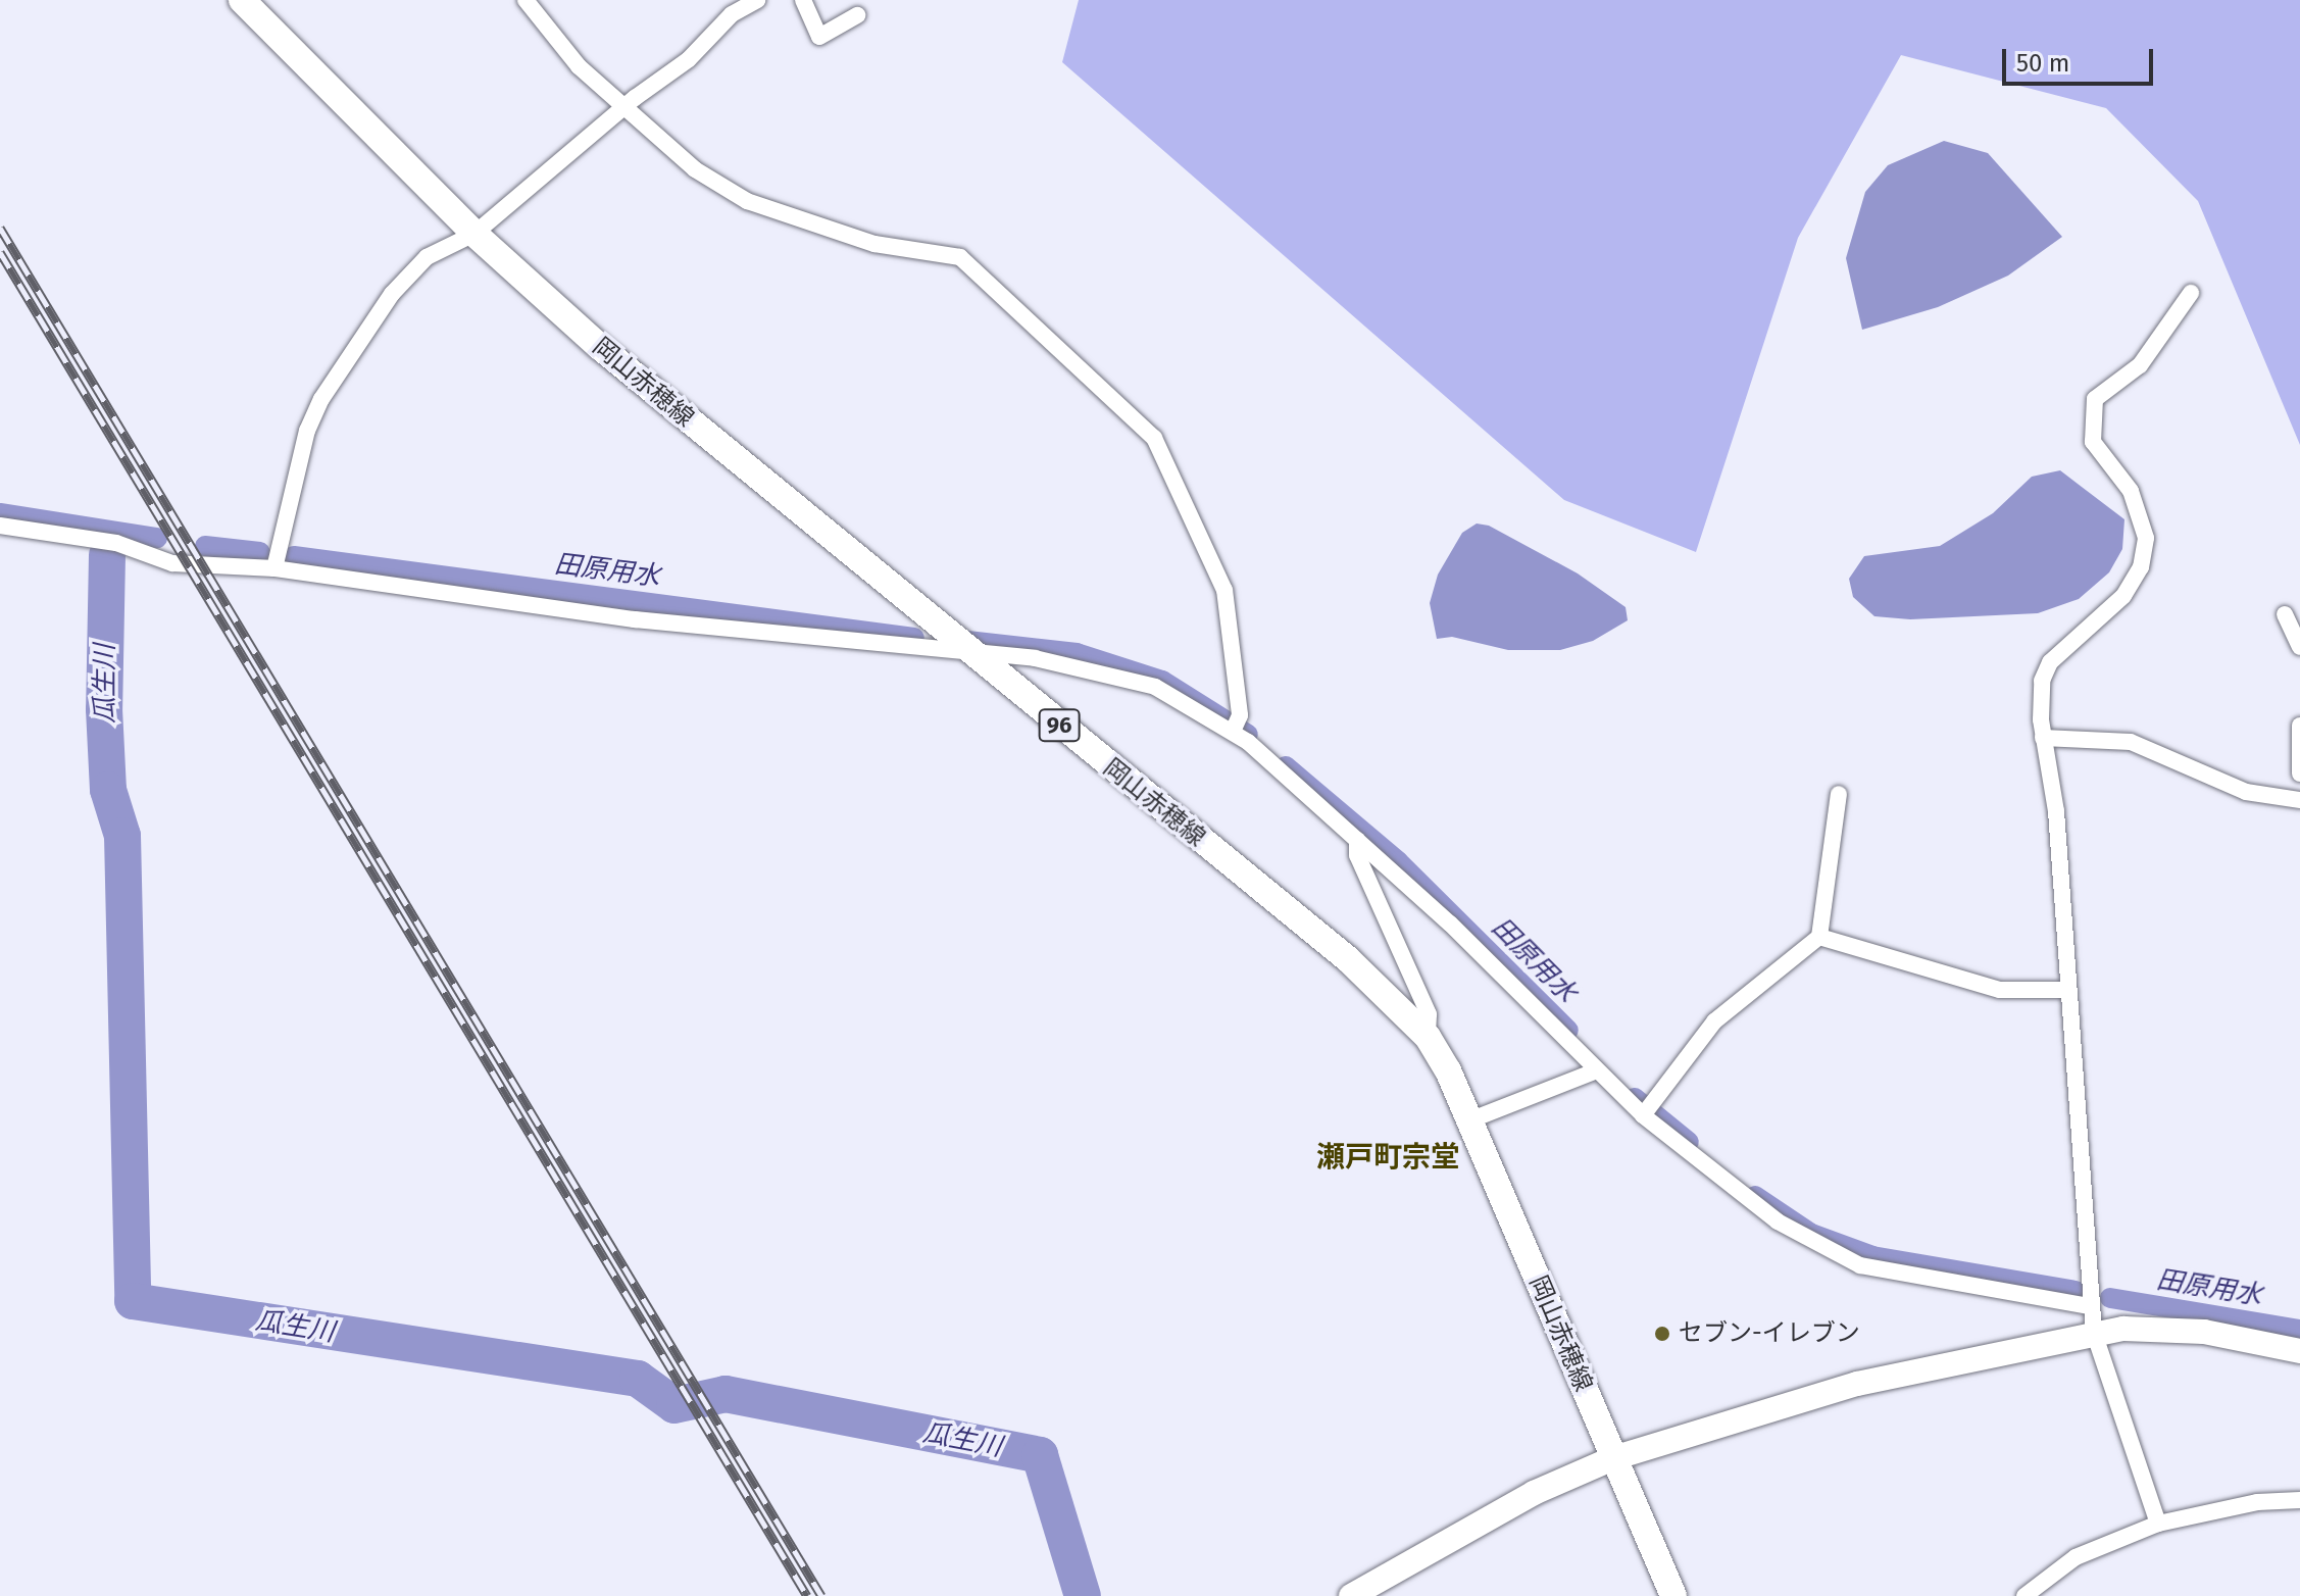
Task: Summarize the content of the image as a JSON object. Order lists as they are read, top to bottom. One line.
{"streets":{"main road":["岡山赤穂線","96"]},"districts":["瀬戸町宗堂"],"water":["田原用水","瓜生川"],"places":["セブン-イレブン"],"scale_bar":"50 m"}
